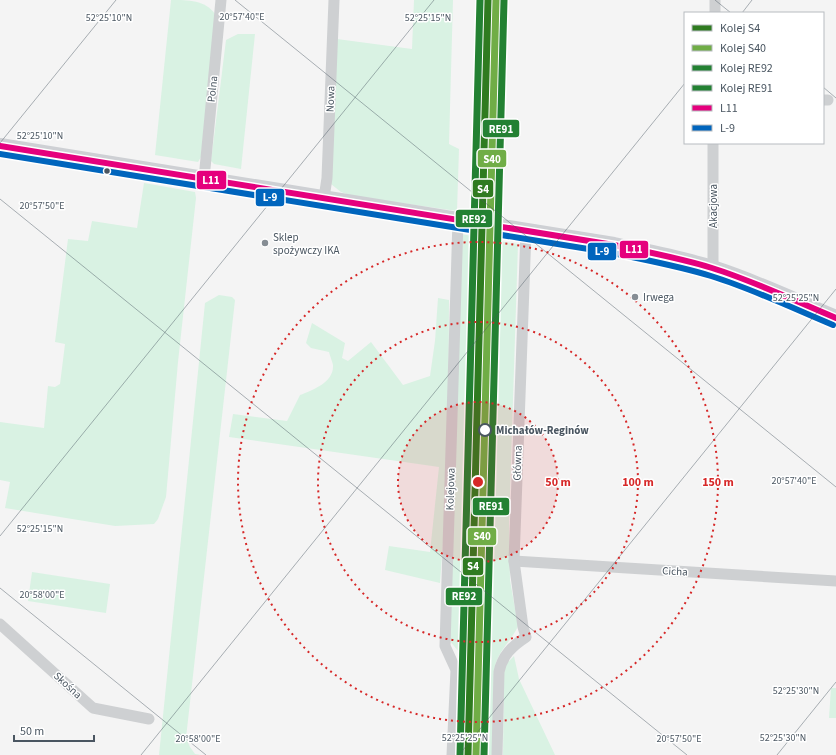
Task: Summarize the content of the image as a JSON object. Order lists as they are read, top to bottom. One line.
{"streets":{"street":["Polna","Nowa","Akacjowa","Główna","Kolejowa","Cicha","Skośna"]},"crossings":[["Główna","Cicha"]],"places":["Sklep spożywczy IKA","Irwega","Michałów-Reginów"],"lines":["rail line S4","rail line S40","rail line RE92","rail line RE91","transit line L11","transit line L-9"],"legend":["Kolej S4","Kolej S40","Kolej RE92","Kolej RE91","L11","L-9"],"scale_bar":"50 m","coordinates":["20°57'40\"E","52°25'10\"N","52°25'15\"N","20°57'50\"E","52°25'25\"N","20°58'00\"E","52°25'30\"N"],"rings":["50 m","100 m","150 m"]}
